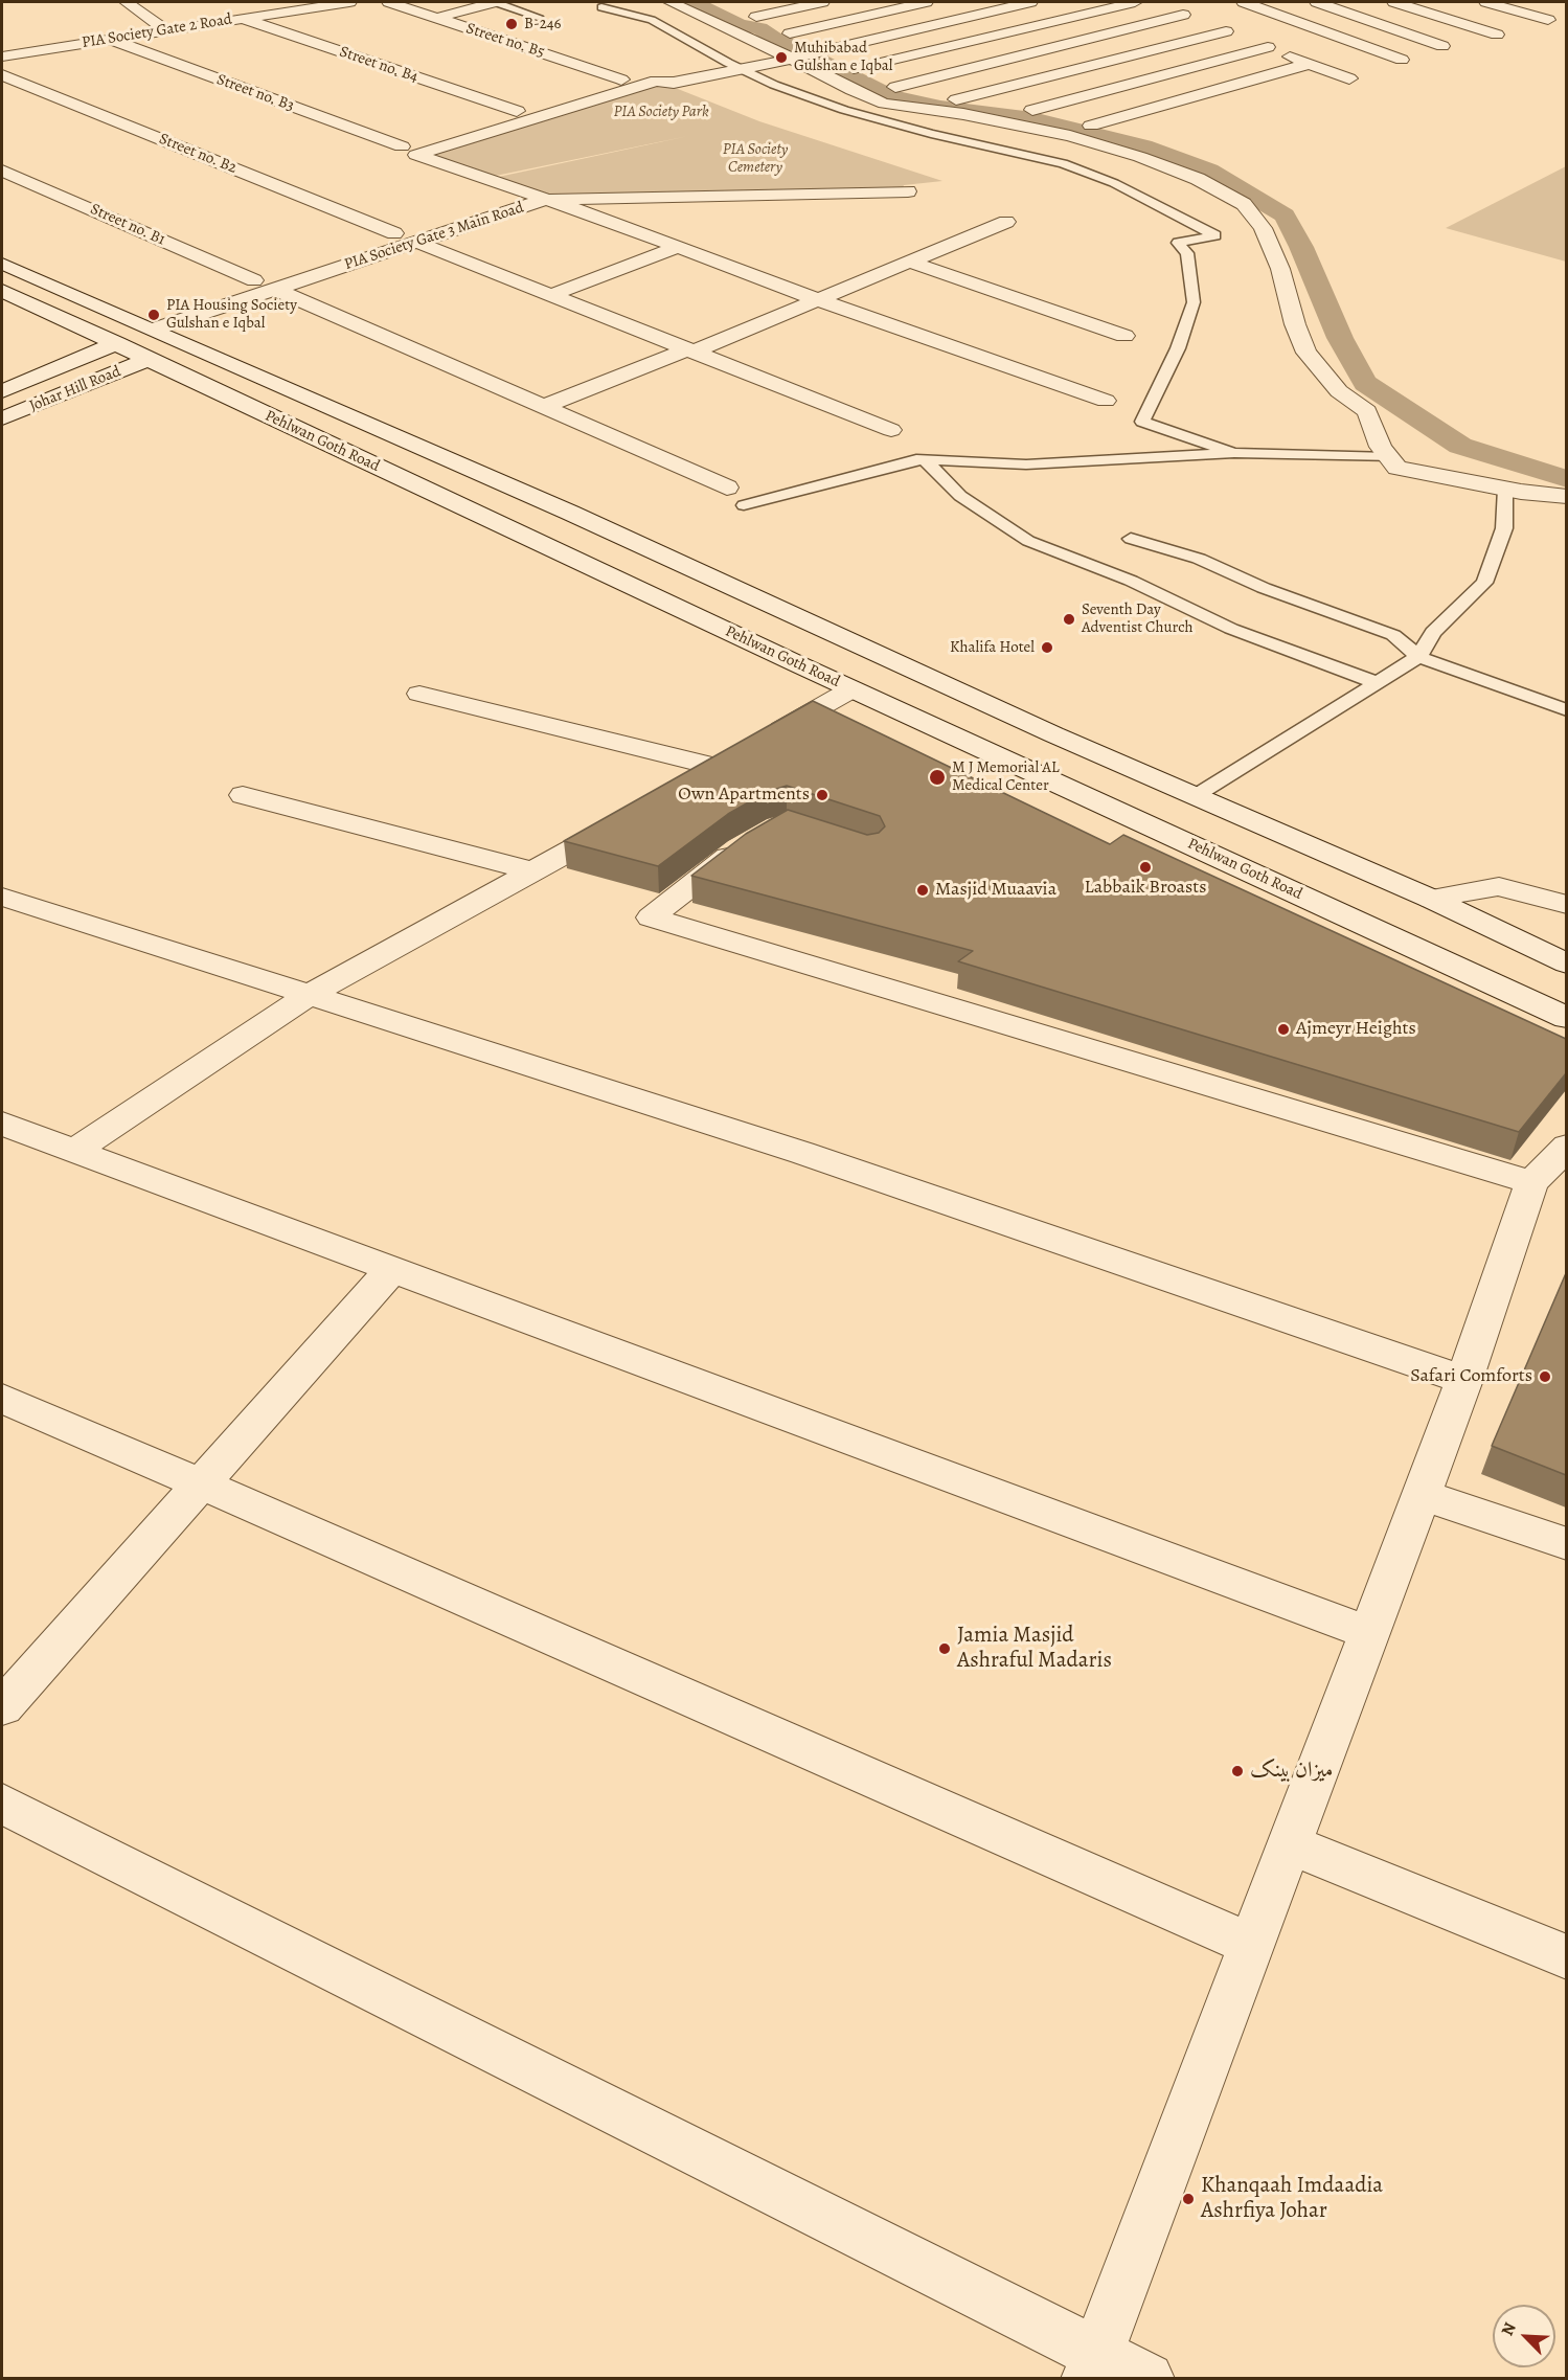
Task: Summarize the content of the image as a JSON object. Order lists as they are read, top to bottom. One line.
{"streets":{"street":["PIA Society Gate 2 Road","Street no. B5","Street no. B4","Street no. B3","Street no. B2","Street no. B1","PIA Society Gate 3 Main Road","Johar Hill Road","Pehlwan Goth Road"]},"crossings":[["PIA Society Gate 2 Road","Street no. B4"],["PIA Society Gate 2 Road","Street no. B3"],["PIA Society Gate 3 Main Road","Pehlwan Goth Road"],["Johar Hill Road","Pehlwan Goth Road"]],"parks":["PIA Society Park","PIA Society Cemetery"],"places":["B-246","Muhibabad Gulshan e Iqbal","PIA Housing Society Gulshan e Iqbal","Seventh Day Adventist Church","Khalifa Hotel","M J Memorial AL Medical Center","Own Apartments","Labbaik Broasts","Masjid Muaavia","Ajmeyr Heights","Safari Comforts","Jamia Masjid Ashraful Madaris","میزان بینک","Khanqaah Imdaadia Ashrfiya Johar"],"north":"top left"}
